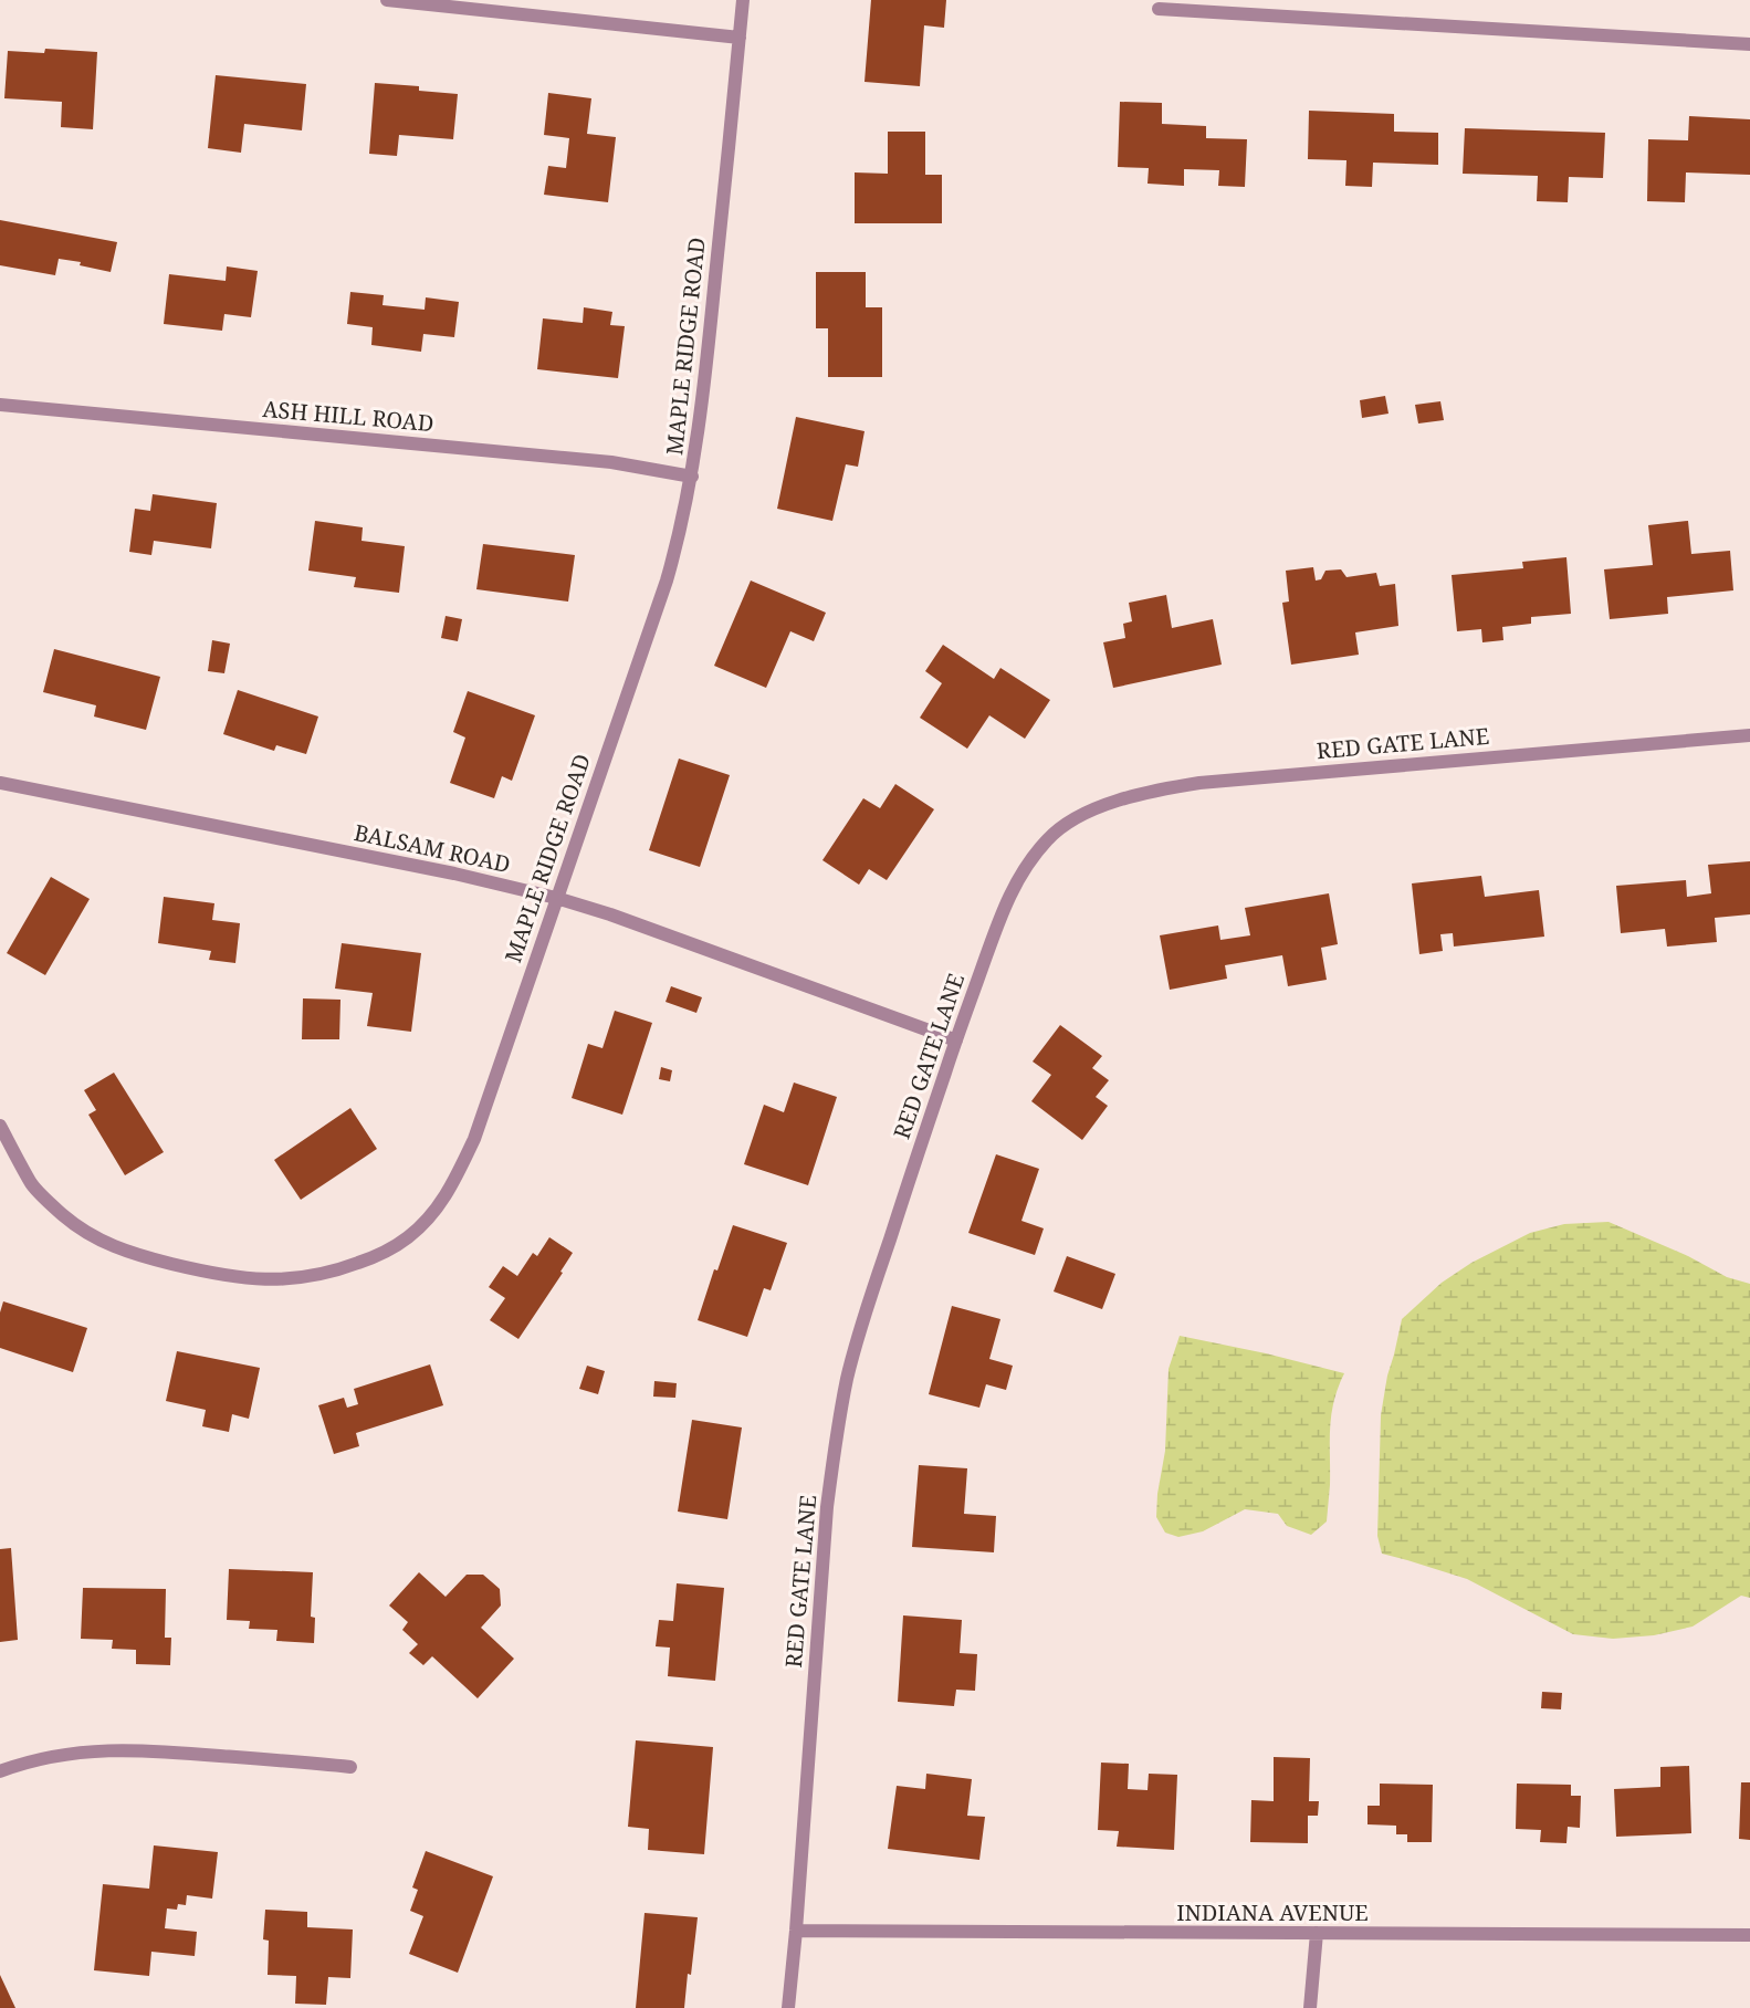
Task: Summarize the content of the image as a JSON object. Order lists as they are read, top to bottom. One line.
{"streets":{"street":["MAPLE RIDGE ROAD","ASH HILL ROAD","RED GATE LANE","BALSAM ROAD","INDIANA AVENUE"]},"crossings":[["MAPLE RIDGE ROAD","ASH HILL ROAD"],["MAPLE RIDGE ROAD","BALSAM ROAD"],["RED GATE LANE","BALSAM ROAD"],["RED GATE LANE","INDIANA AVENUE"]]}
